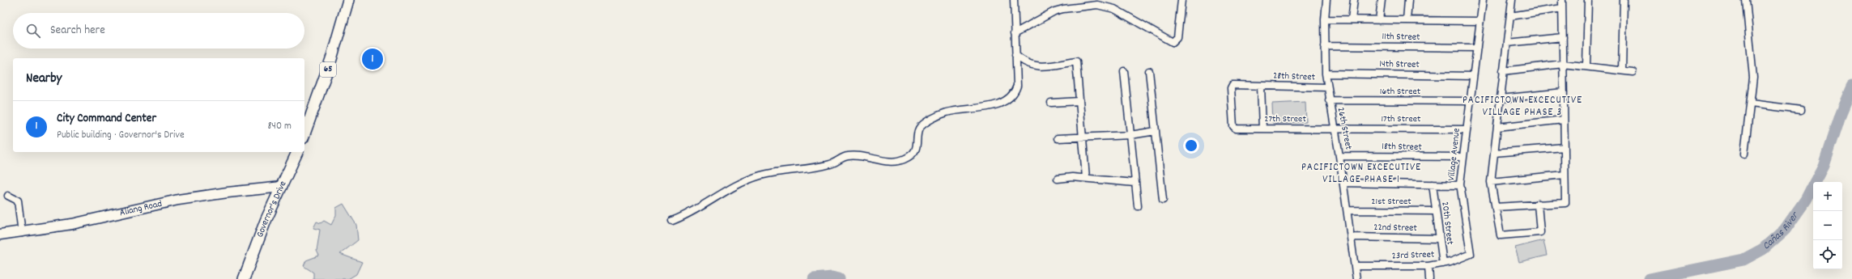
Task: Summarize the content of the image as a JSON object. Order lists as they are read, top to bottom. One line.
{"streets":{"main road":["65","Governor's Drive"],"street":["11th Street","14th Street","28th Street","16th Street","27th Street","17th Street","26th Street","18th Street","Village Avenue","21st Street","Aliang Road","20th Street","22nd Street","23rd Street"]},"crossings":[["11th Street","26th Street"],["11th Street","Village Avenue"],["14th Street","26th Street"],["14th Street","Village Avenue"],["28th Street","27th Street"],["28th Street","26th Street"],["16th Street","26th Street"],["16th Street","Village Avenue"],["27th Street","17th Street"],["27th Street","26th Street"],["17th Street","26th Street"],["17th Street","Village Avenue"],["26th Street","18th Street"],["26th Street","21st Street"],["26th Street","22nd Street"],["26th Street","23rd Street"],["18th Street","Village Avenue"],["Village Avenue","23rd Street"],["21st Street","20th Street"],["Aliang Road","Governor's Drive"],["20th Street","22nd Street"],["20th Street","23rd Street"]],"districts":["PACIFICTOWN EXCECUTIVE VILLAGE PHASE 3","PACIFICTOWN EXCECUTIVE VILLAGE PHASE 1"],"water":["Cañas River"],"page":{"search":"Search here","pins":"1","heading":"Nearby","list":[{"mark":"1","name":"City Command Center","note":"Public building · Governor's Drive","value":"840 m"}],"map_buttons":["+","−"]}}
